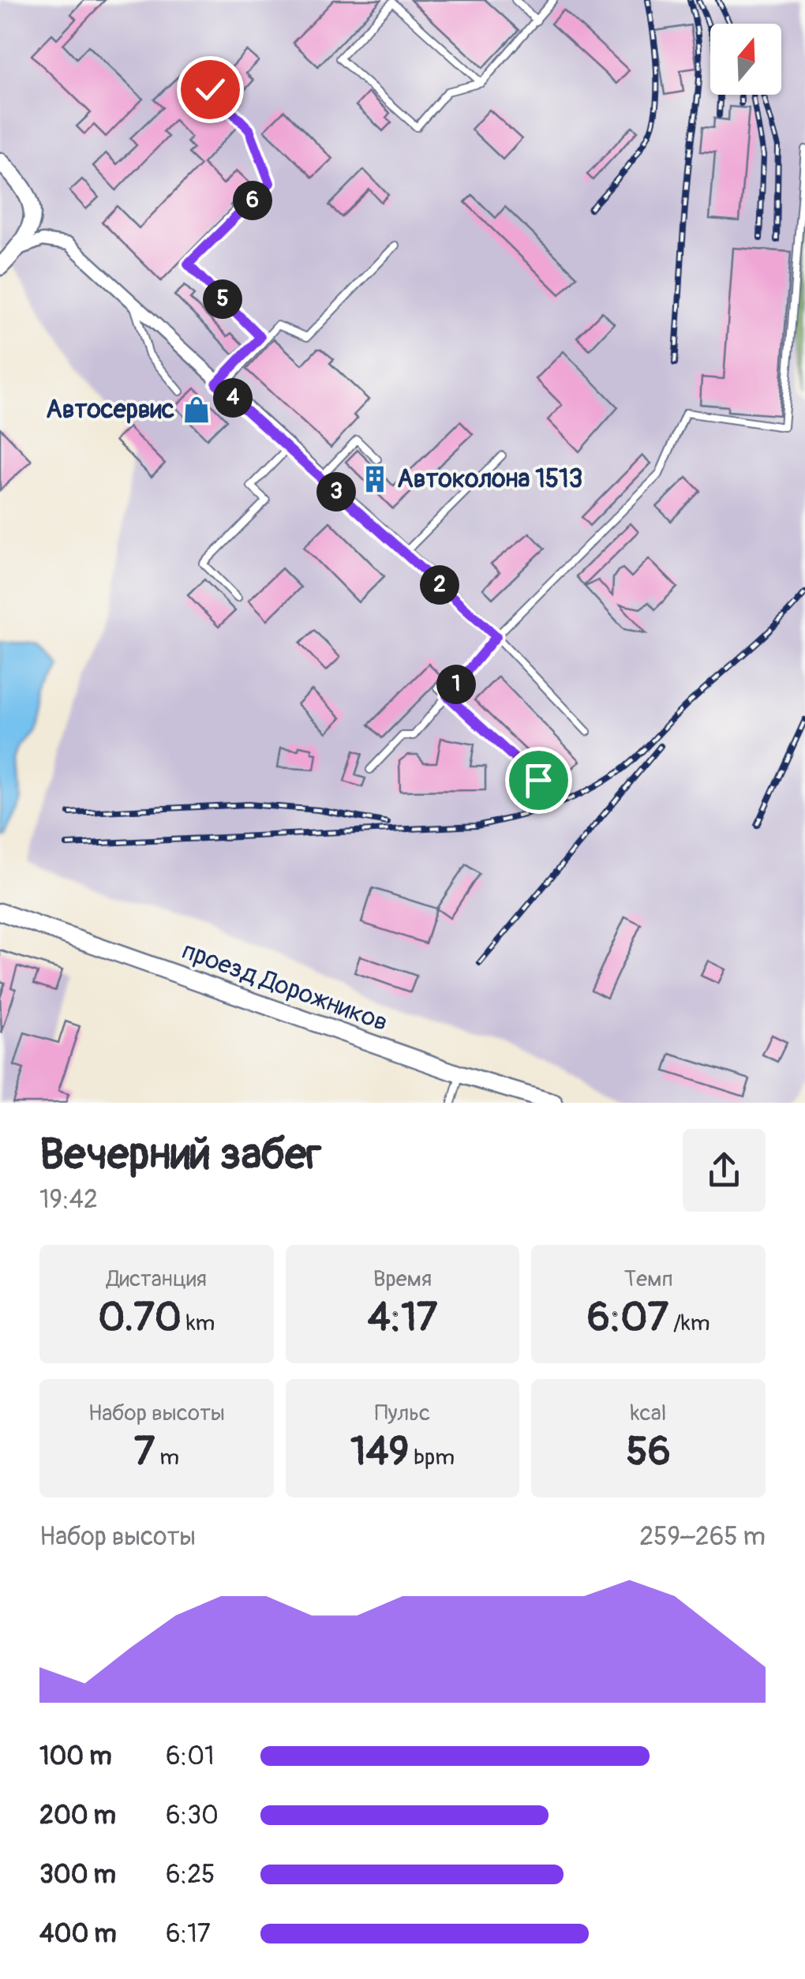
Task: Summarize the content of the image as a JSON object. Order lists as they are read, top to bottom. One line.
{"streets":{"main road":["проезд Дорожников"]},"places":{"shop":["Автосервис"],"building":["Автоколона 1513"]},"north":"top","page":{"pins":["6","5","4","3","2","1"],"heading":["Вечерний забег","19:42"],"stats":[["Дистанция","0.70 km"],["Время","4:17"],["Темп","6:07 /km"],["Набор высоты","7 m"],["Пульс","149 bpm"],["kcal","56"]],"chart":["Набор высоты","259–265 m"],"list":[{"name":"100 m","note":"6:01"},{"name":"200 m","note":"6:30"},{"name":"300 m","note":"6:25"},{"name":"400 m","note":"6:17"}]}}
